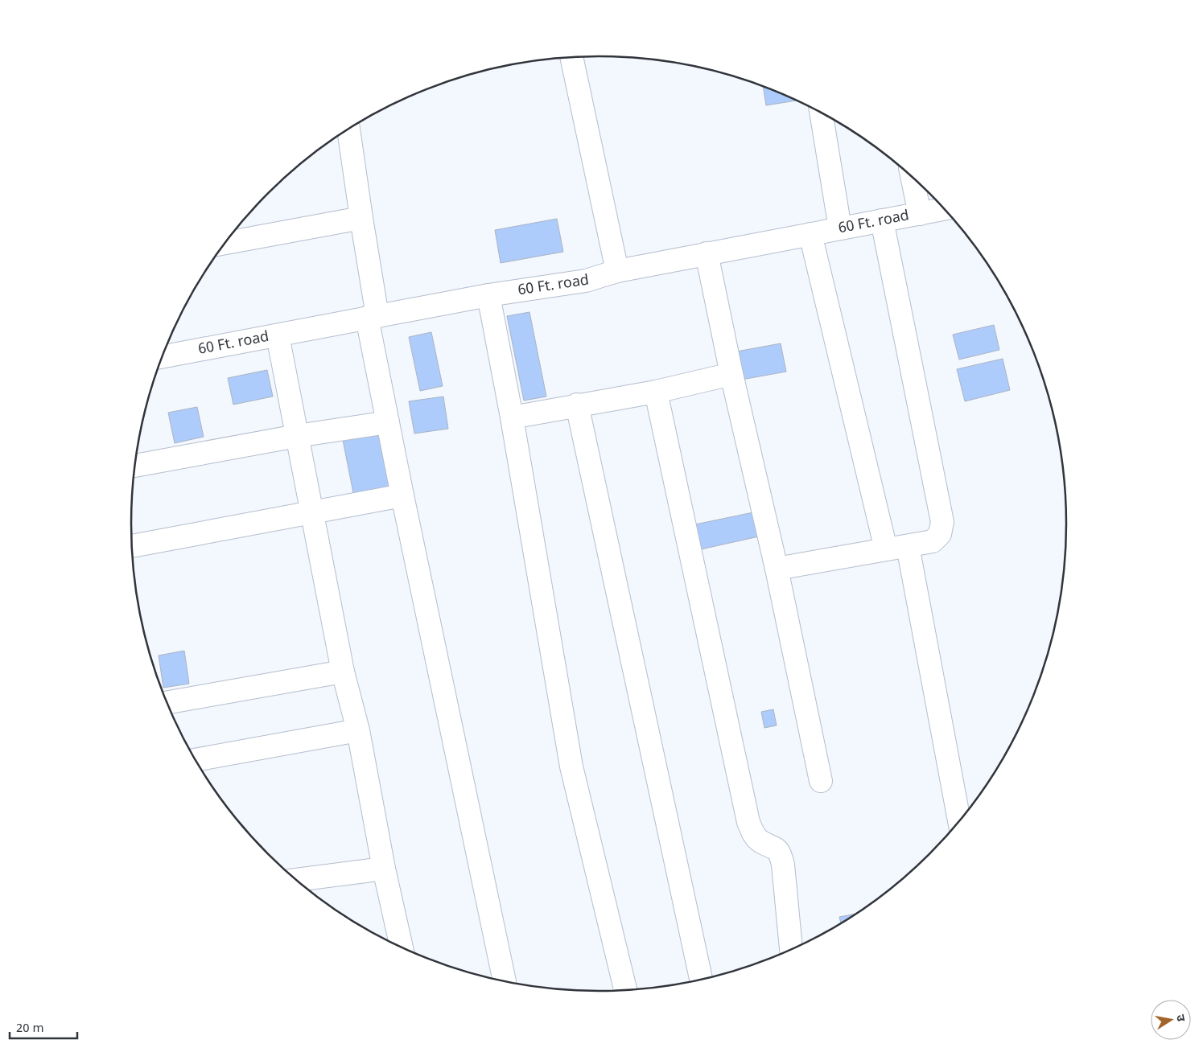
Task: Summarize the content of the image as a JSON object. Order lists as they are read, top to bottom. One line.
{"streets":{"street":["60 Ft. road"]},"scale_bar":"20 m","north":"right"}
